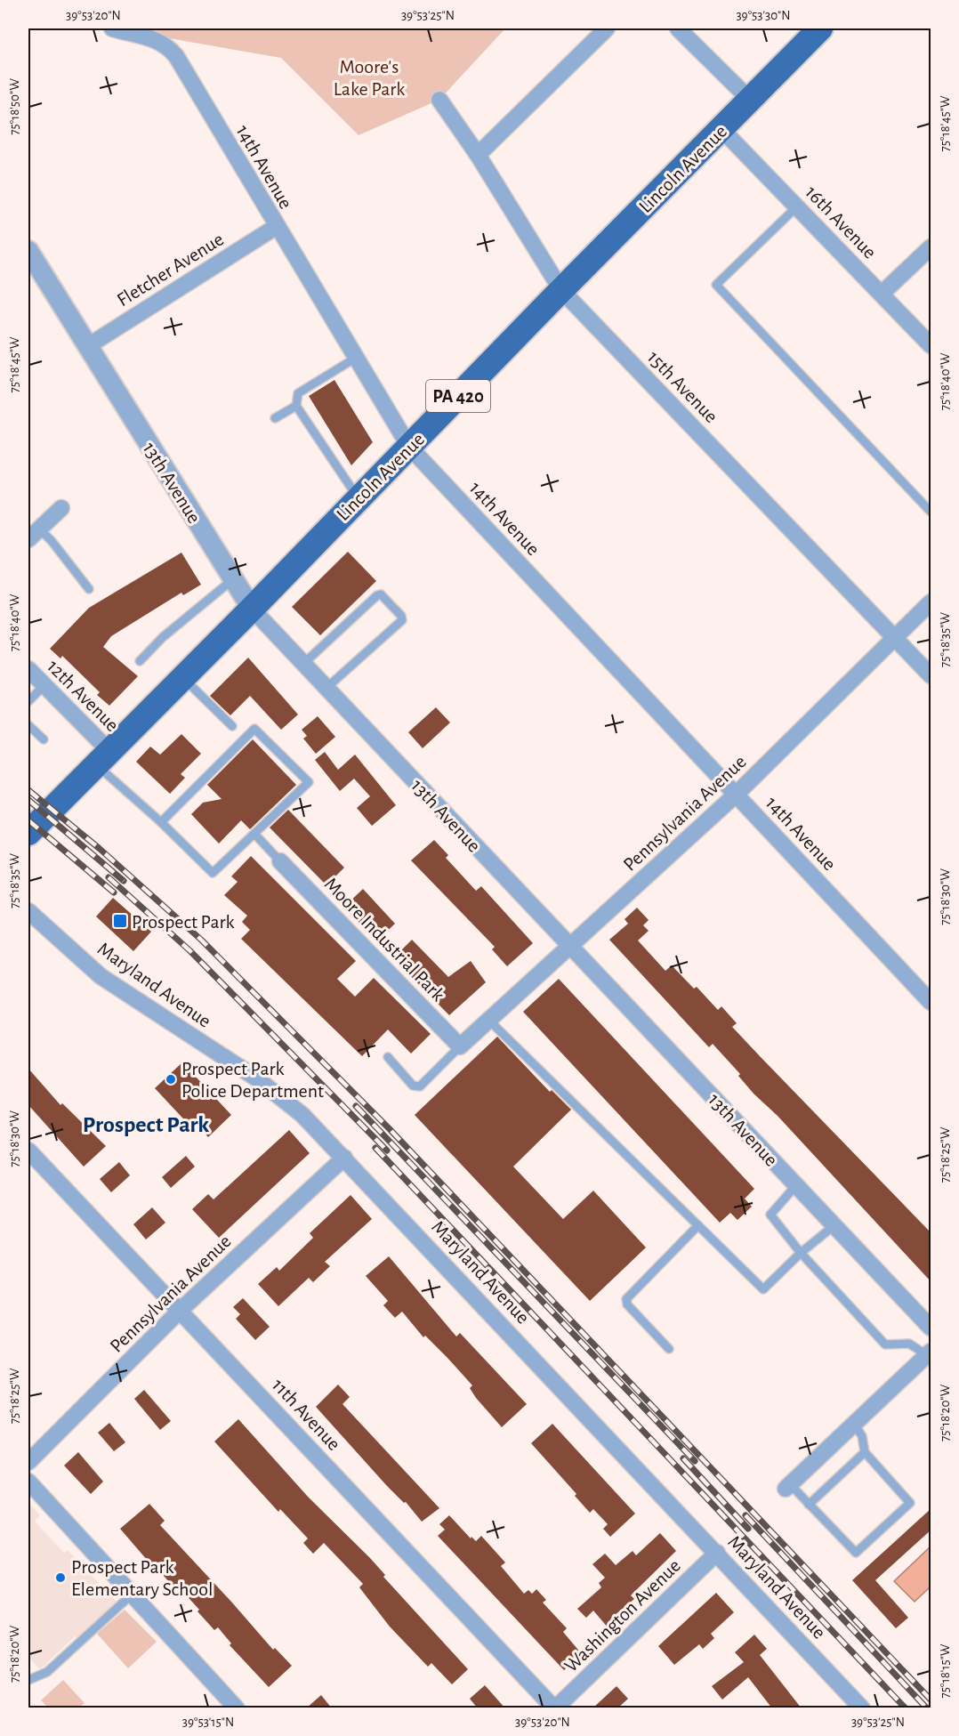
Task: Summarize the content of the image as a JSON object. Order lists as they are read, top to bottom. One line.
{"streets":{"main road":["Lincoln Avenue","PA 420"],"street":["14th Avenue","16th Avenue","Fletcher Avenue","15th Avenue","13th Avenue","12th Avenue","Pennsylvania Avenue","Moore Industrial Park","Maryland Avenue","11th Avenue","Washington Avenue"]},"crossings":[["14th Avenue","Lincoln Avenue"],["14th Avenue","Fletcher Avenue"],["14th Avenue","Pennsylvania Avenue"],["Lincoln Avenue","16th Avenue"],["Lincoln Avenue","15th Avenue"],["Lincoln Avenue","13th Avenue"],["Lincoln Avenue","12th Avenue"],["Fletcher Avenue","13th Avenue"],["15th Avenue","Pennsylvania Avenue"],["13th Avenue","Pennsylvania Avenue"],["Pennsylvania Avenue","Moore Industrial Park"],["Pennsylvania Avenue","Maryland Avenue"],["Pennsylvania Avenue","11th Avenue"],["Maryland Avenue","Washington Avenue"],["11th Avenue","Washington Avenue"]],"districts":["Prospect Park"],"parks":["Moore's Lake Park"],"places":{"transit":["Prospect Park"],"other":["Prospect Park Police Department","Prospect Park Elementary School"]},"coordinates":["39°53'20\"N","39°53'25\"N","39°53'30\"N","75°18'50\"W","75°18'45\"W","75°18'40\"W","75°18'35\"W","75°18'30\"W","75°18'25\"W","75°18'20\"W","75°18'15\"W","39°53'15\"N"]}
